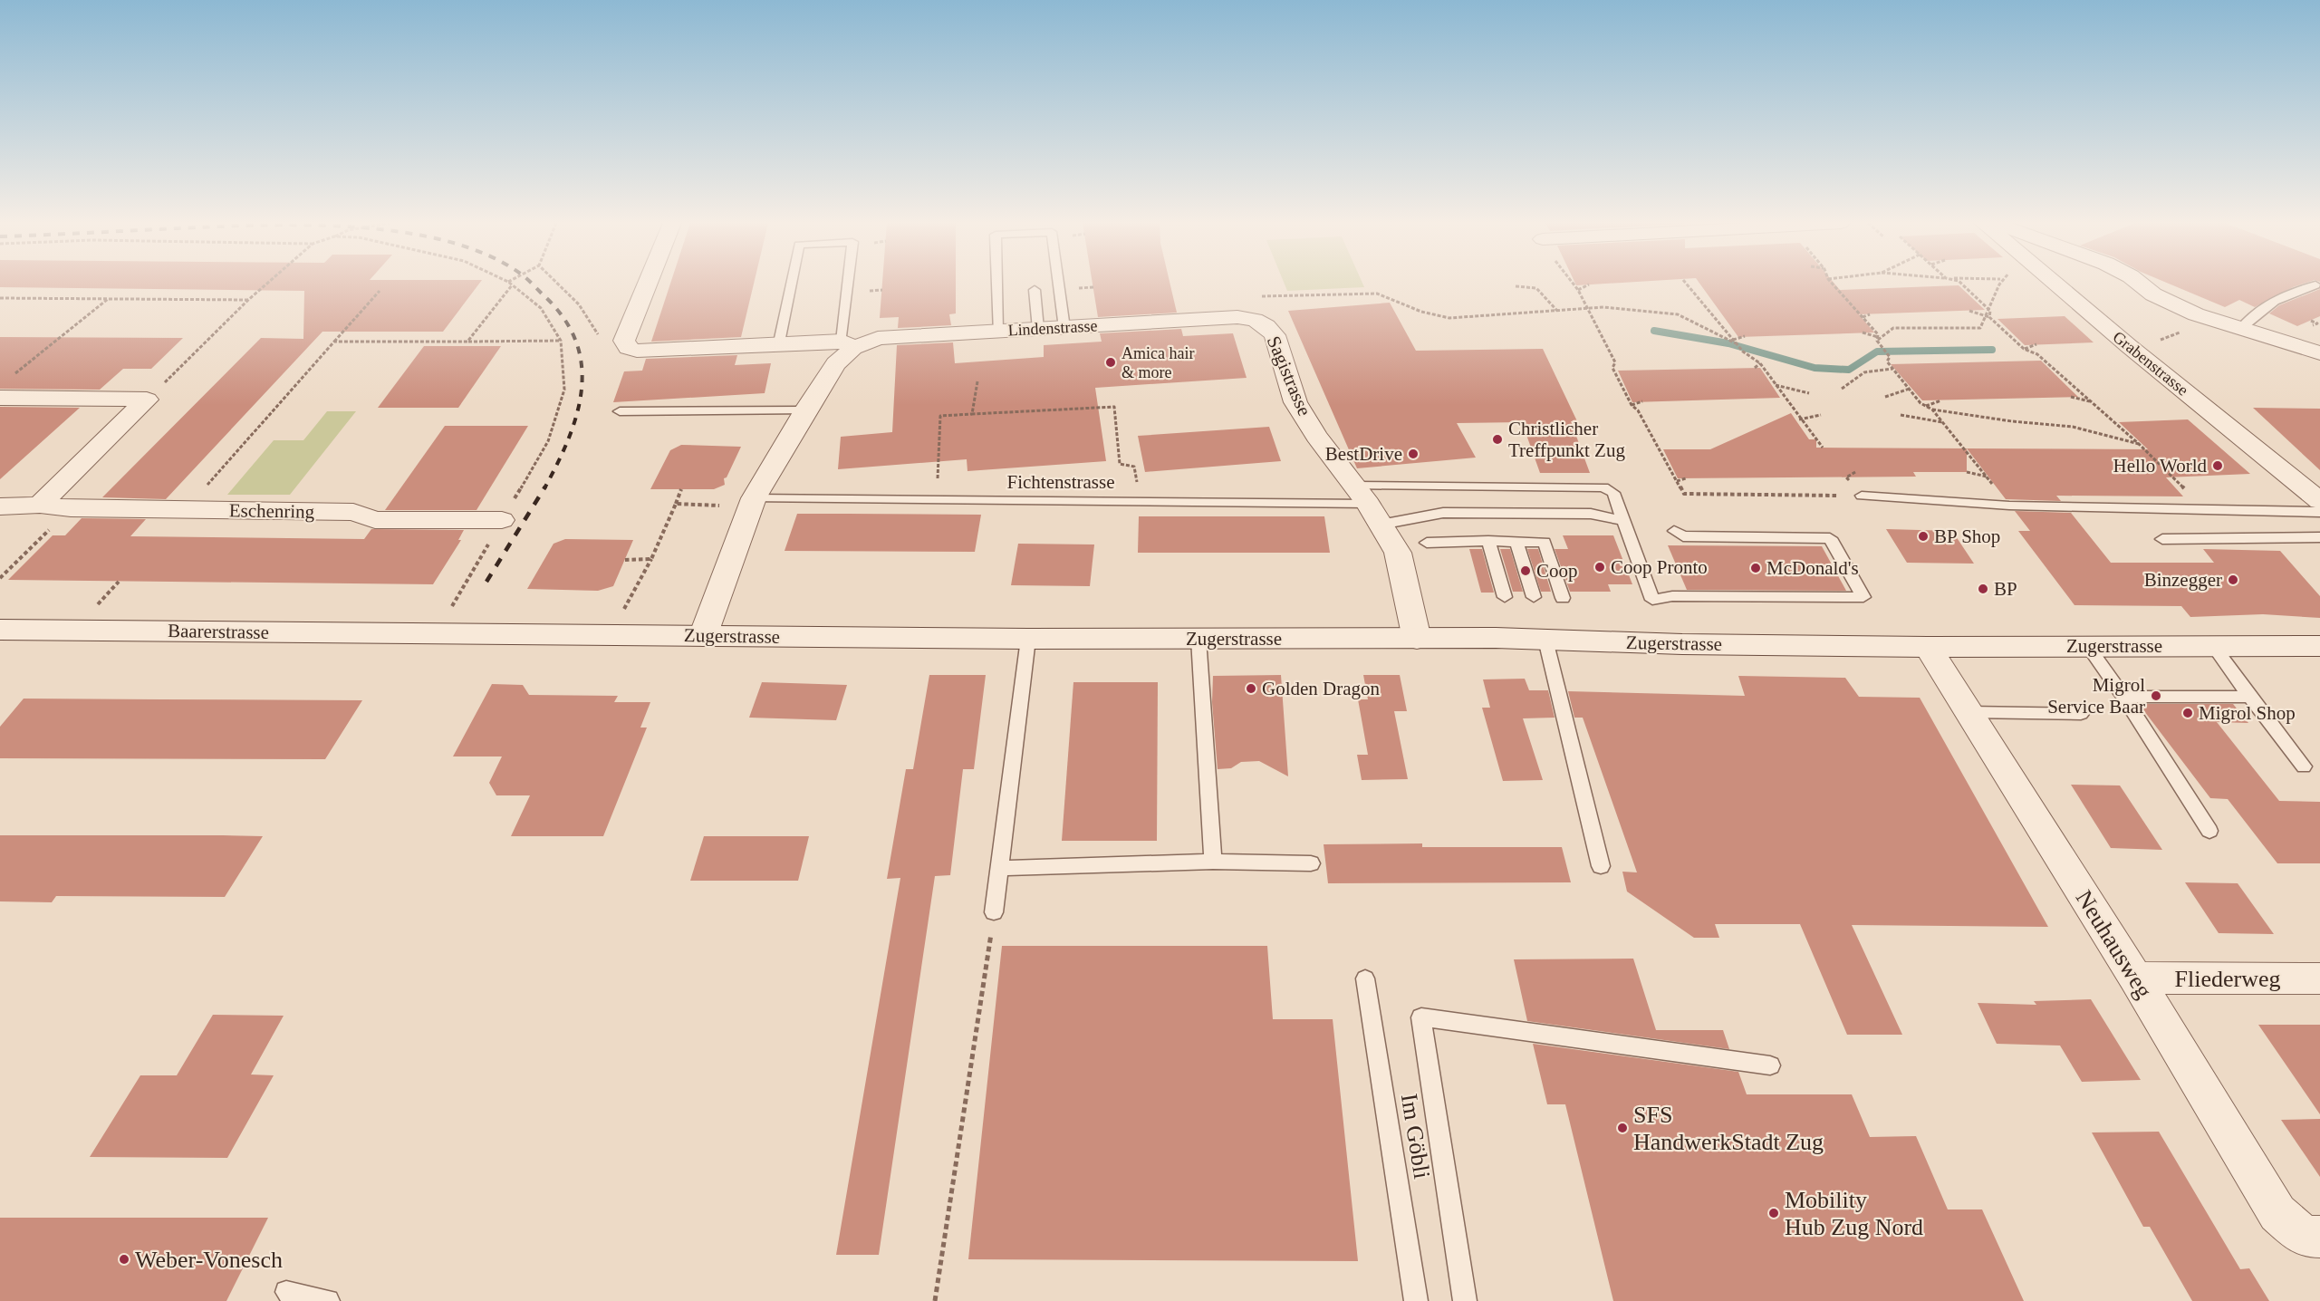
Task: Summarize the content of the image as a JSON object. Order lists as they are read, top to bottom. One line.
{"streets":{"main road":["Baarerstrasse","Zugerstrasse"],"street":["Lindenstrasse","Grabenstrasse","Sagistrasse","Eschenring","Neuhausweg","Fliederweg"],"lane":["Fichtenstrasse","Im Göbli"]},"crossings":[["Lindenstrasse","Sagistrasse"],["Lindenstrasse","Fichtenstrasse"],["Lindenstrasse","Zugerstrasse"],["Sagistrasse","Fichtenstrasse"],["Sagistrasse","Zugerstrasse"],["Baarerstrasse","Zugerstrasse"],["Zugerstrasse","Neuhausweg"],["Neuhausweg","Fliederweg"]],"places":["Amica hair & more","Christlicher Treffpunkt Zug","BestDrive","Hello World","BP Shop","Coop Pronto","McDonald's","Coop","Binzegger","BP","Golden Dragon","Migrol Service Baar","Migrol Shop","SFS HandwerkStadt Zug","Mobility Hub Zug Nord","Weber-Vonesch"]}
